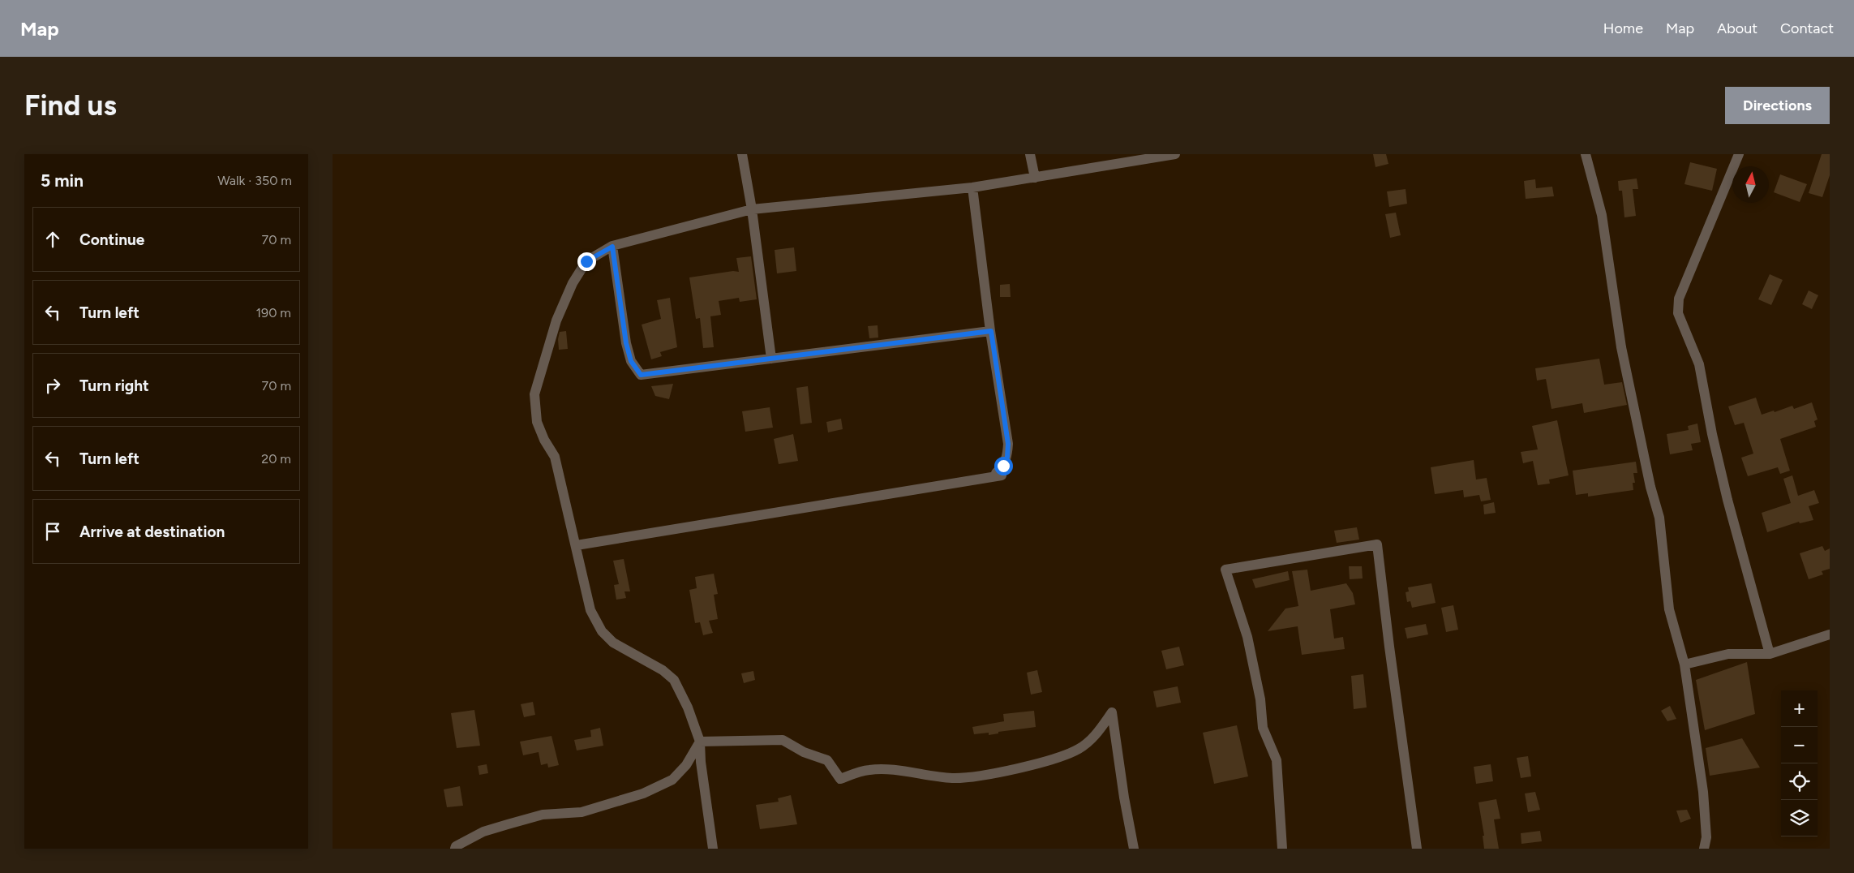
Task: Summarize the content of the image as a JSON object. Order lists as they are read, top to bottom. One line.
{"north":"top","page":{"header":"Map","nav":["Home","Map","About","Contact"],"buttons":"Directions","title":"Find us","heading":["5 min","Walk · 350 m"],"list":[["Continue","70 m"],["Turn left","190 m"],["Turn right","70 m"],["Turn left","20 m"],"Arrive at destination"],"map_buttons":["+","−"]}}
